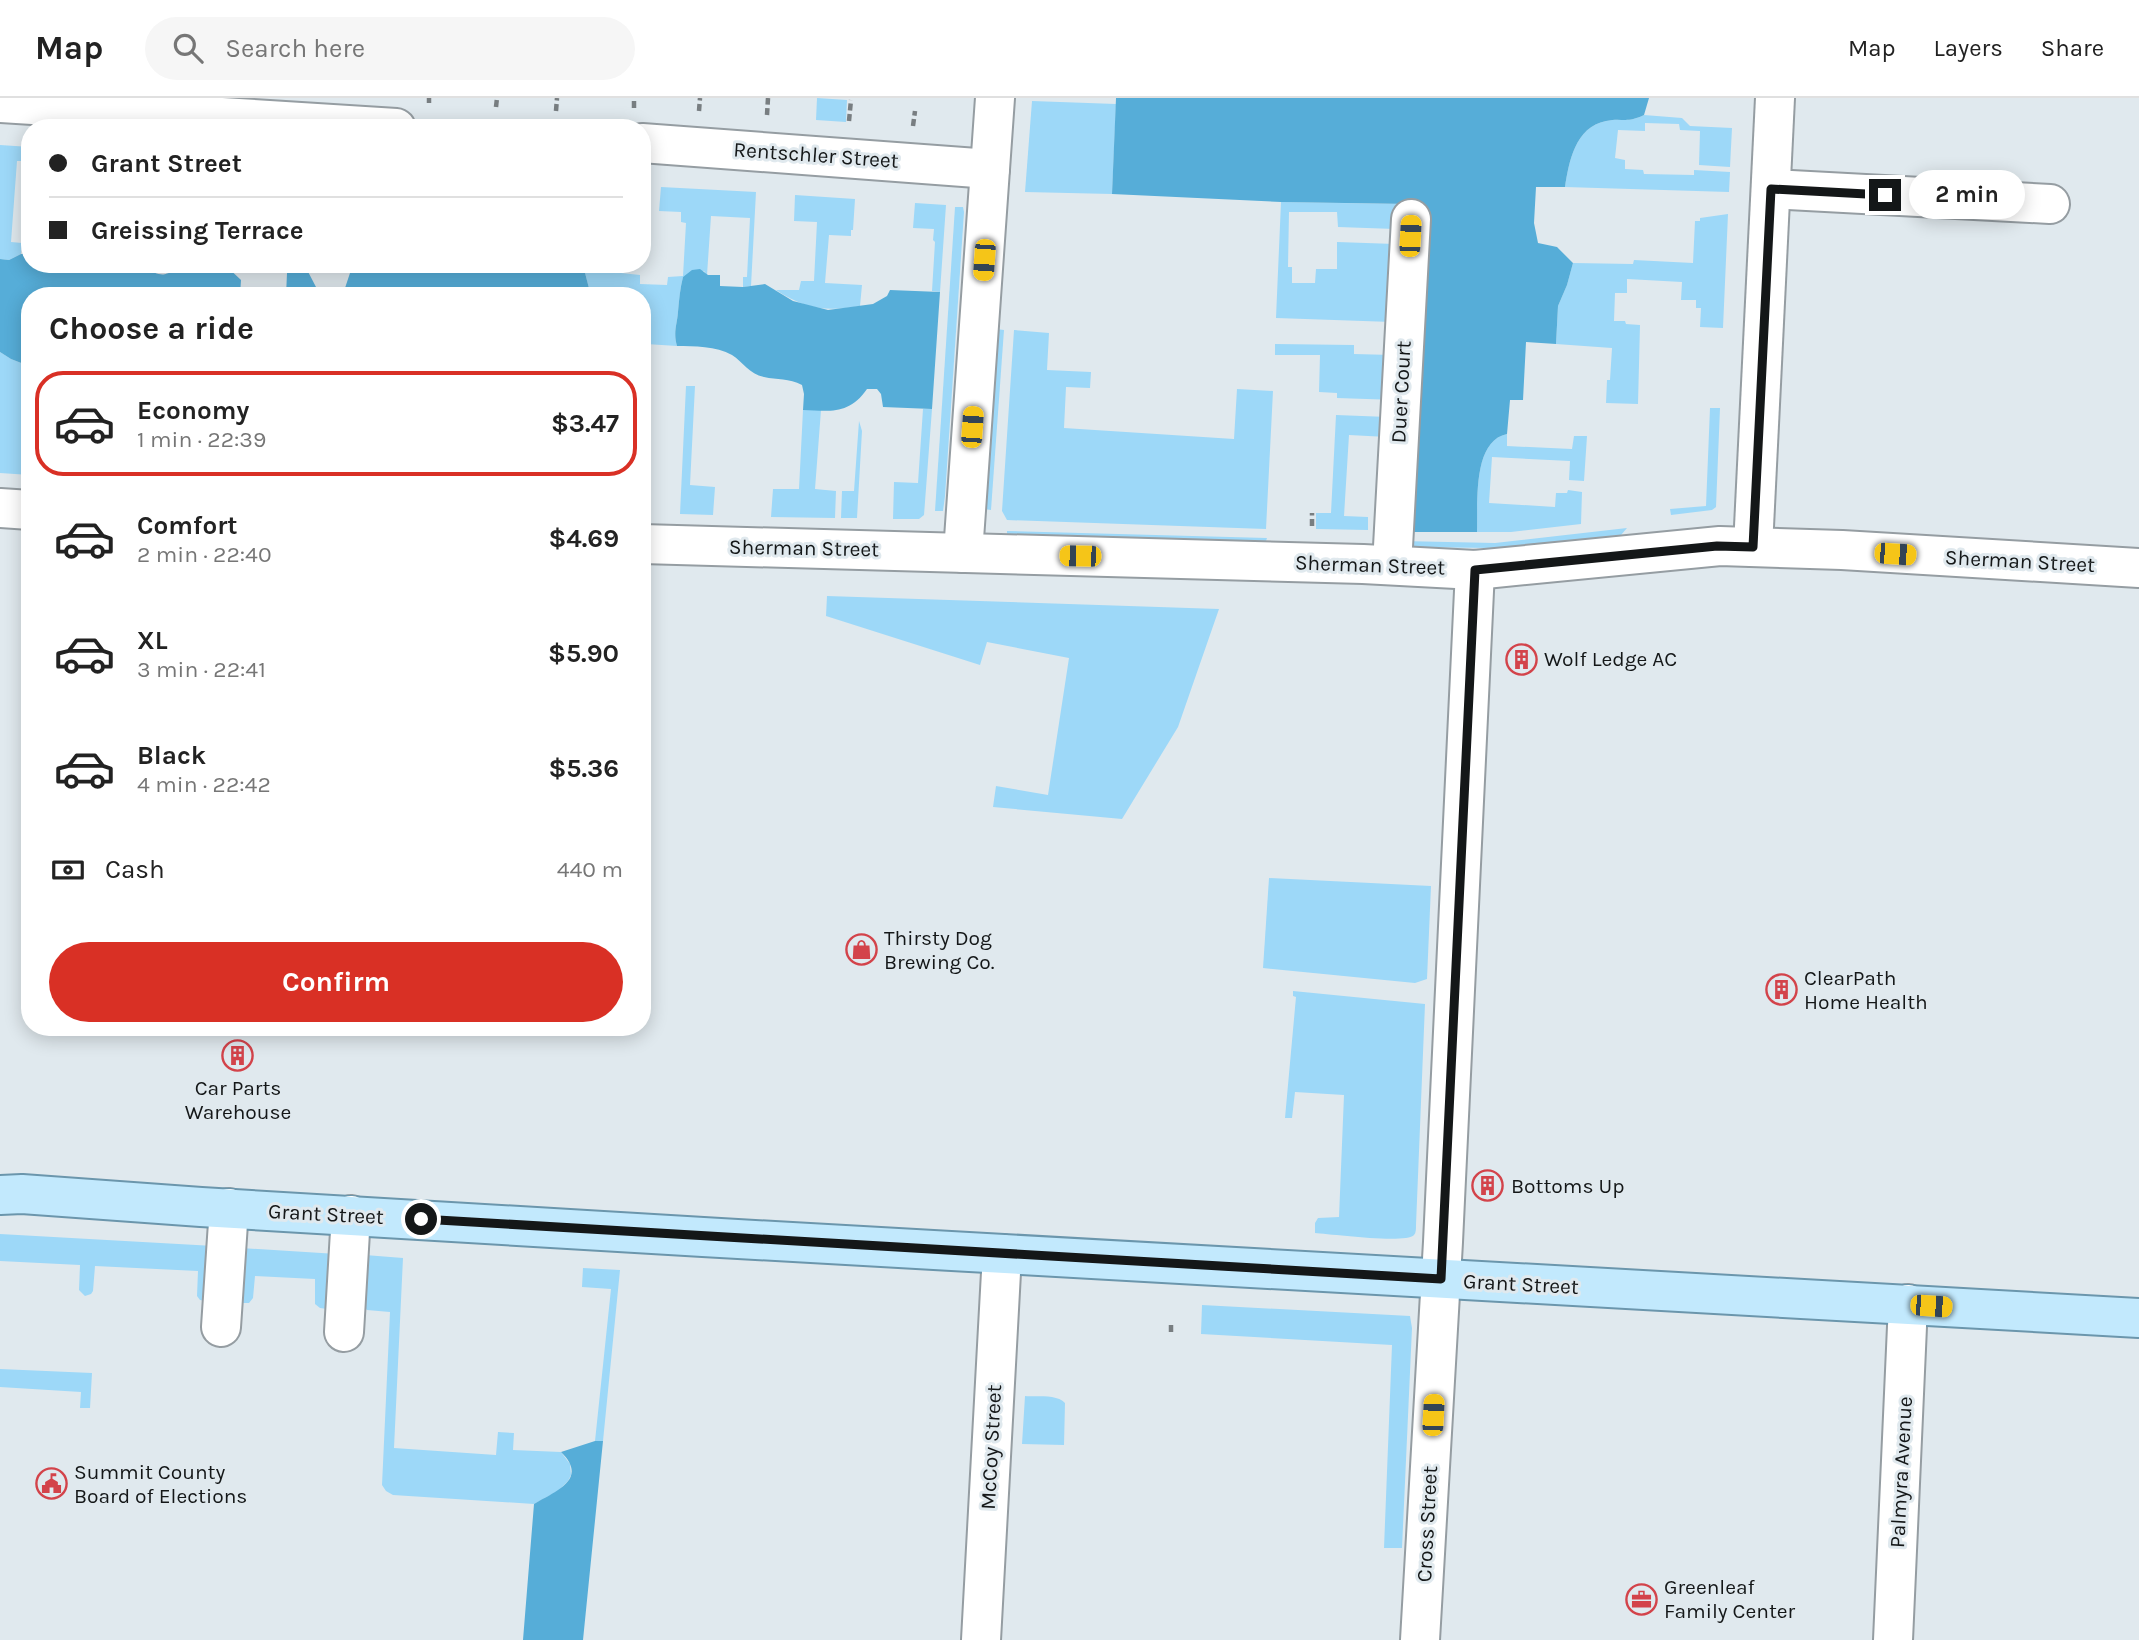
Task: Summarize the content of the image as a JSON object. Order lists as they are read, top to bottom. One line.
{"streets":{"main road":["Grant Street"],"street":["Rentschler Street","Duer Court","Sherman Street","McCoy Street","Palmyra Avenue","Cross Street"]},"crossings":[["Duer Court","Sherman Street"],["Sherman Street","Cross Street"],["Grant Street","McCoy Street"],["Grant Street","Palmyra Avenue"],["Grant Street","Cross Street"]],"places":{"building":["Wolf Ledge AC","ClearPath Home Health","Car Parts Warehouse","Bottoms Up"],"shop":["Thirsty Dog Brewing Co."],"public building":["Summit County Board of Elections"],"office":["Greenleaf Family Center"]},"page":{"header":"Map","search":"Search here","nav":["Map","Layers","Share"],"banner":["Grant Street","Greissing Terrace"],"bubble":"2 min","heading":"Choose a ride","list":[{"name":"Economy","note":"1 min · 22:39","value":"$3.47"},{"name":"Comfort","note":"2 min · 22:40","value":"$4.69"},{"name":"XL","note":"3 min · 22:41","value":"$5.90"},{"name":"Black","note":"4 min · 22:42","value":"$5.36"}],"pay":["Cash","440 m"],"buttons":"Confirm"}}
